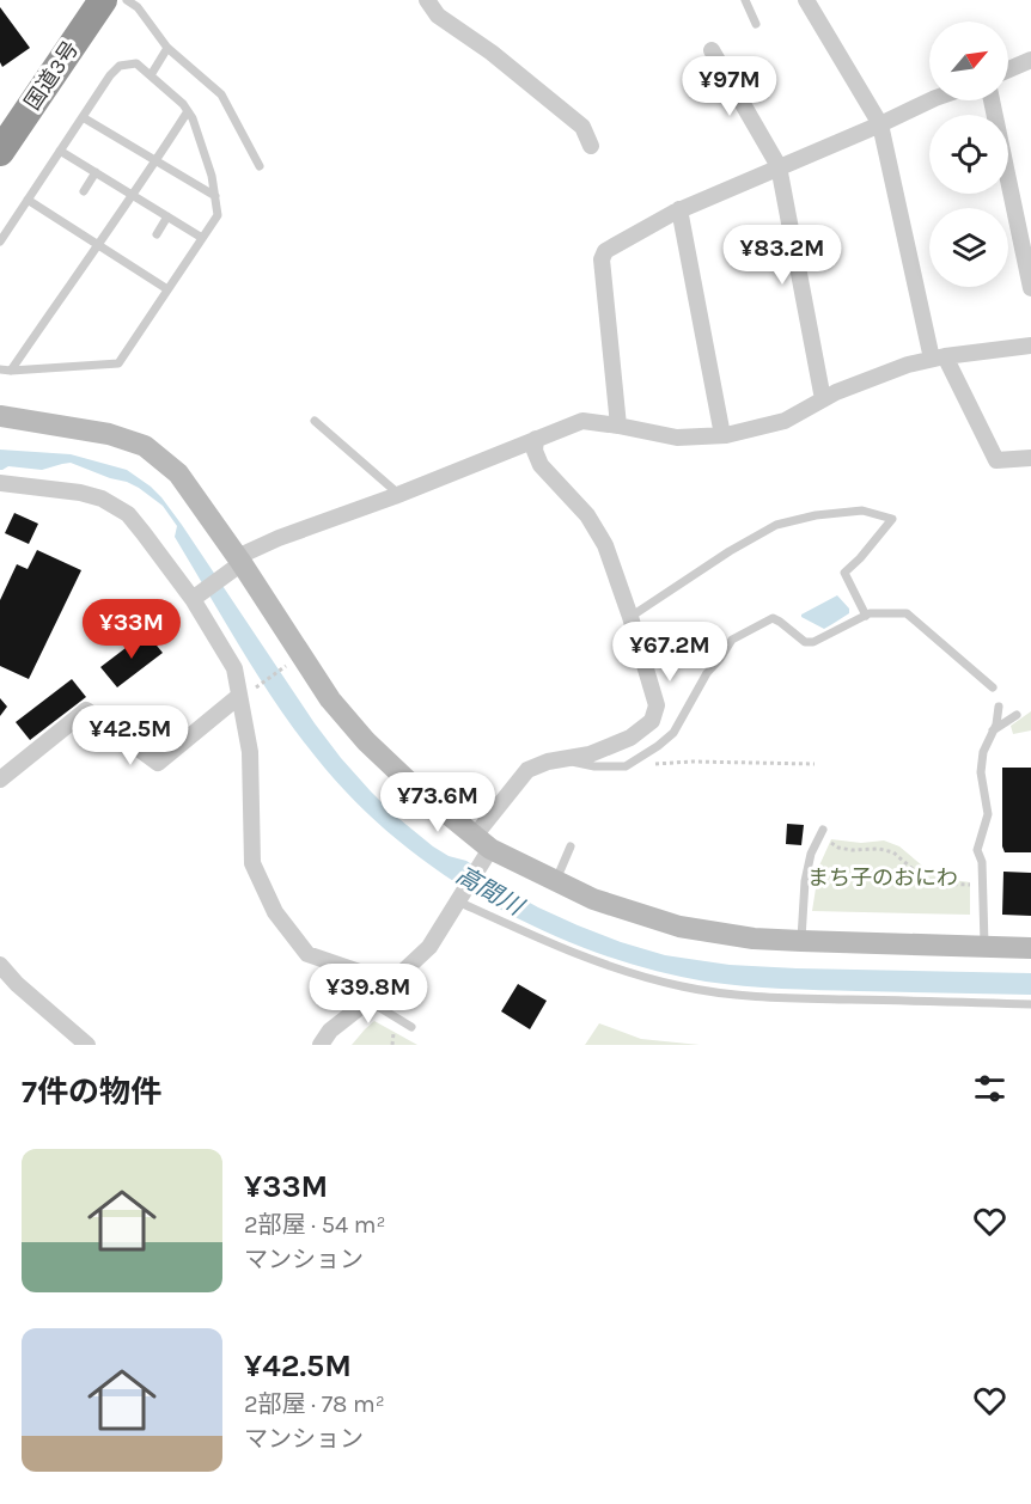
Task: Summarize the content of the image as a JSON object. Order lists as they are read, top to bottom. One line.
{"streets":{"highway":["国道3号"]},"water":["高間川"],"parks":["まち子のおにわ"],"north":"top right","page":{"price":["¥97M","¥83.2M","¥33M","¥67.2M","¥42.5M","¥73.6M","¥39.8M"],"heading":"7件の物件","list":[{"name":"¥33M","note":"2部屋 · 54 m² · マンション"},{"name":"¥42.5M","note":"2部屋 · 78 m² · マンション"}]}}
